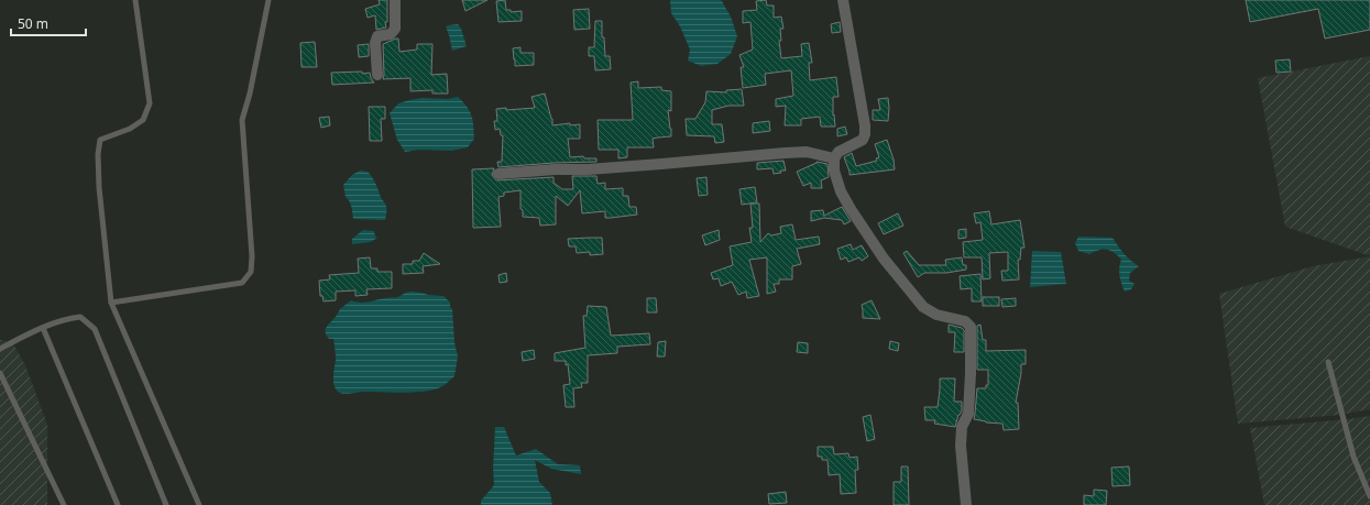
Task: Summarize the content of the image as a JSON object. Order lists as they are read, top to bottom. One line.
{"scale_bar":"50 m"}
